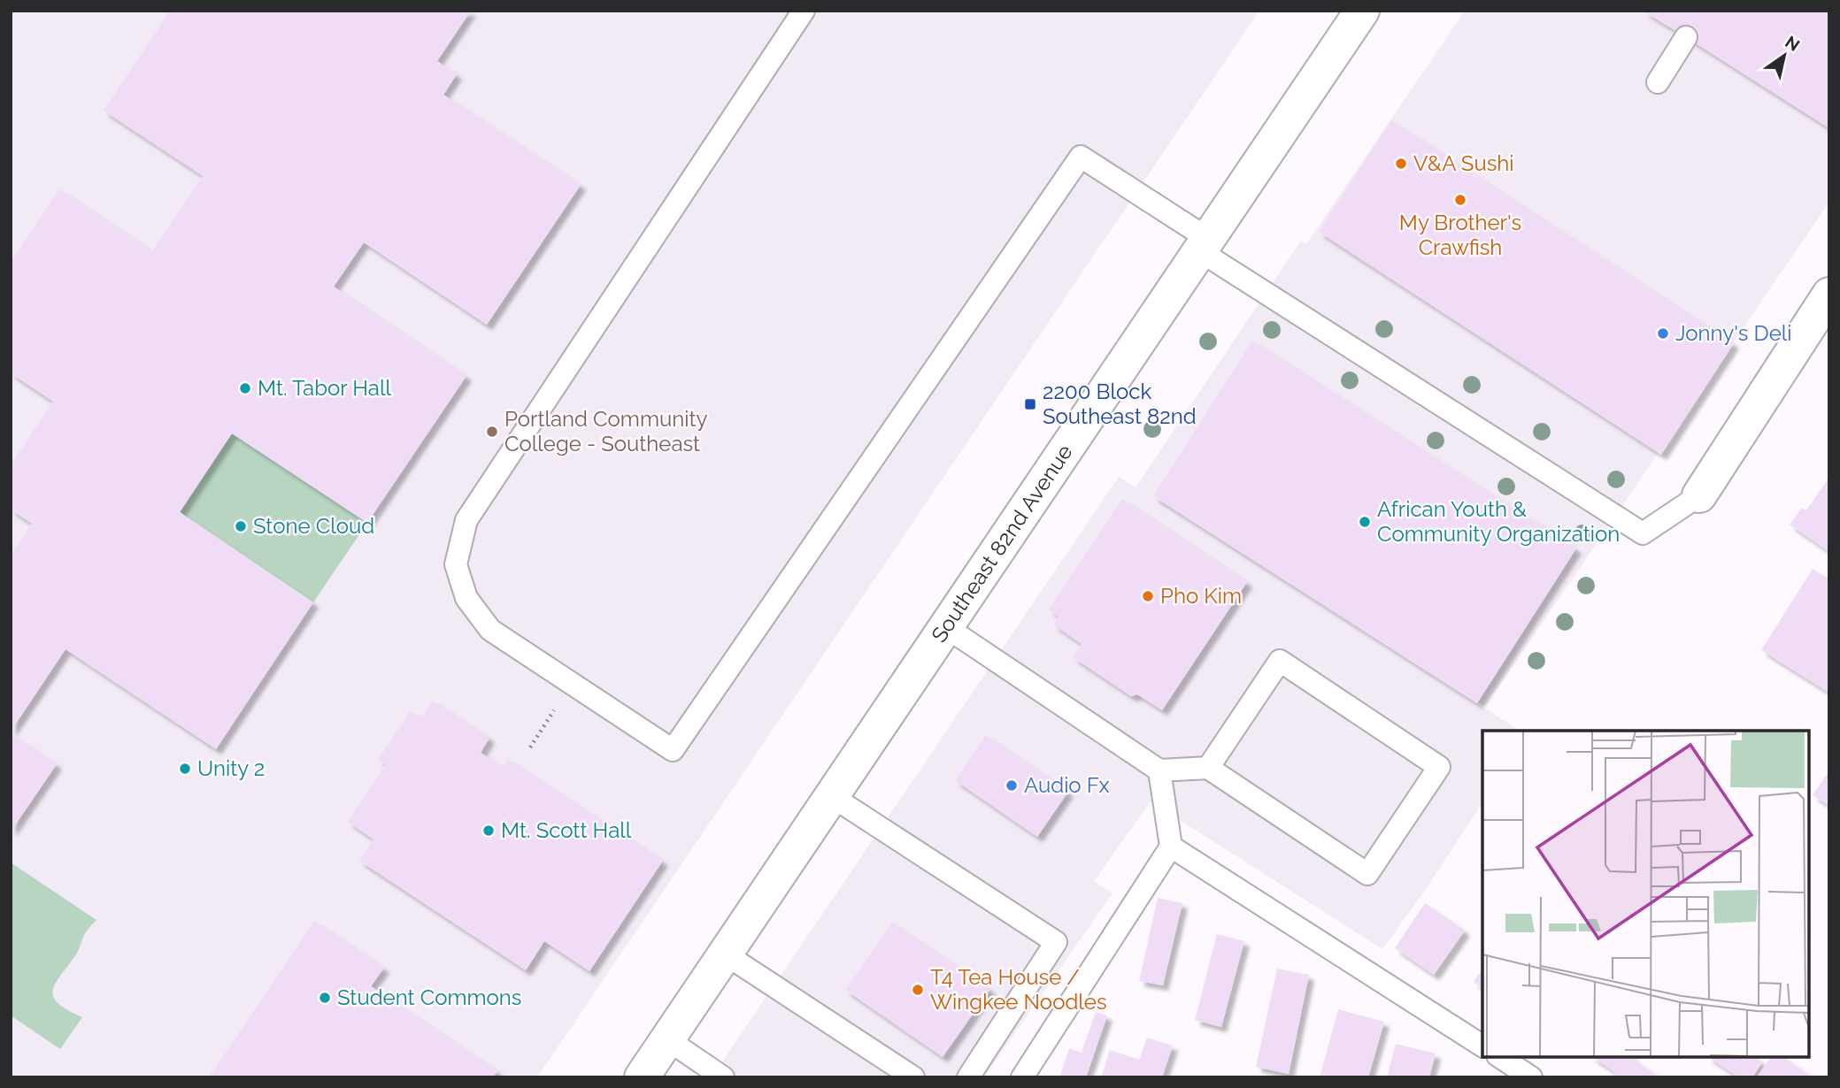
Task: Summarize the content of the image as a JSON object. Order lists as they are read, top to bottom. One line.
{"streets":{"main road":["Southeast 82nd Avenue"]},"places":{"other":["V&A Sushi","My Brother's Crawfish","Jonny's Deli","Mt. Tabor Hall","Portland Community College - Southeast","African Youth & Community Organization","Stone Cloud","Pho Kim","Unity 2","Audio Fx","Mt. Scott Hall","T4 Tea House / Wingkee Noodles","Student Commons"],"transit":["2200 Block Southeast 82nd"]},"north":"top right"}
